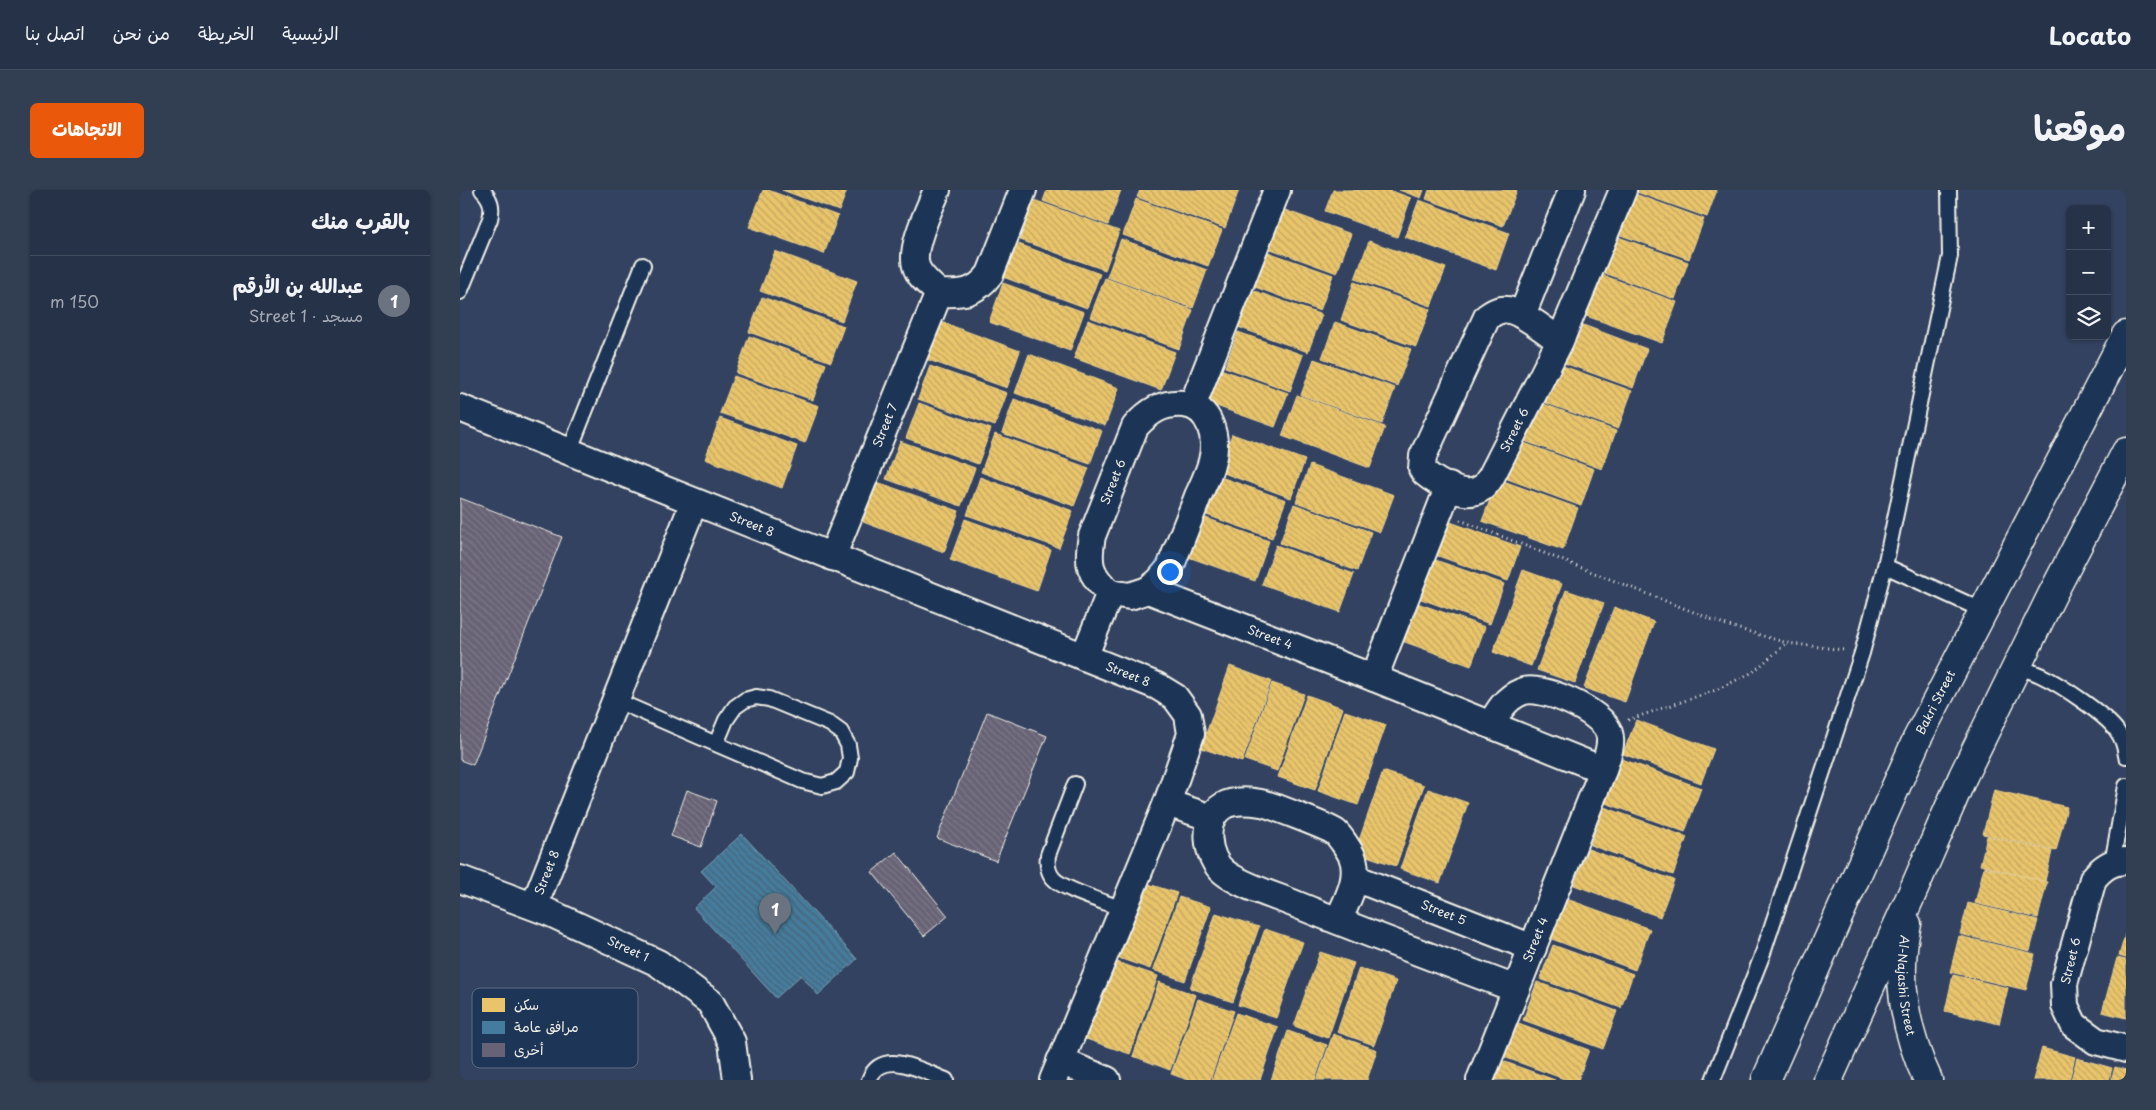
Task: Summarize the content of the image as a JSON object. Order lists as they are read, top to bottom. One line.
{"streets":{"main road":["Bakri Street","Al-Najashi Street"],"street":["Street 7","Street 6","Street 8","Street 4","Street 5","Street 1"]},"crossings":[["Street 7","Street 8"],["Street 8","Street 1"],["Street 4","Street 5"]],"legend":["سكن","مرافق عامة","أخرى"],"page":{"header":"Locato","nav":["الرئيسية","الخريطة","من نحن","اتصل بنا"],"title":"موقعنا","buttons":"الاتجاهات","heading":"بالقرب منك","map_buttons":["+","−"],"list":[{"mark":"1","name":"عبدالله بن الأرقم","note":"مسجد · Street 1","value":"150 m"}],"pins":"1"}}
